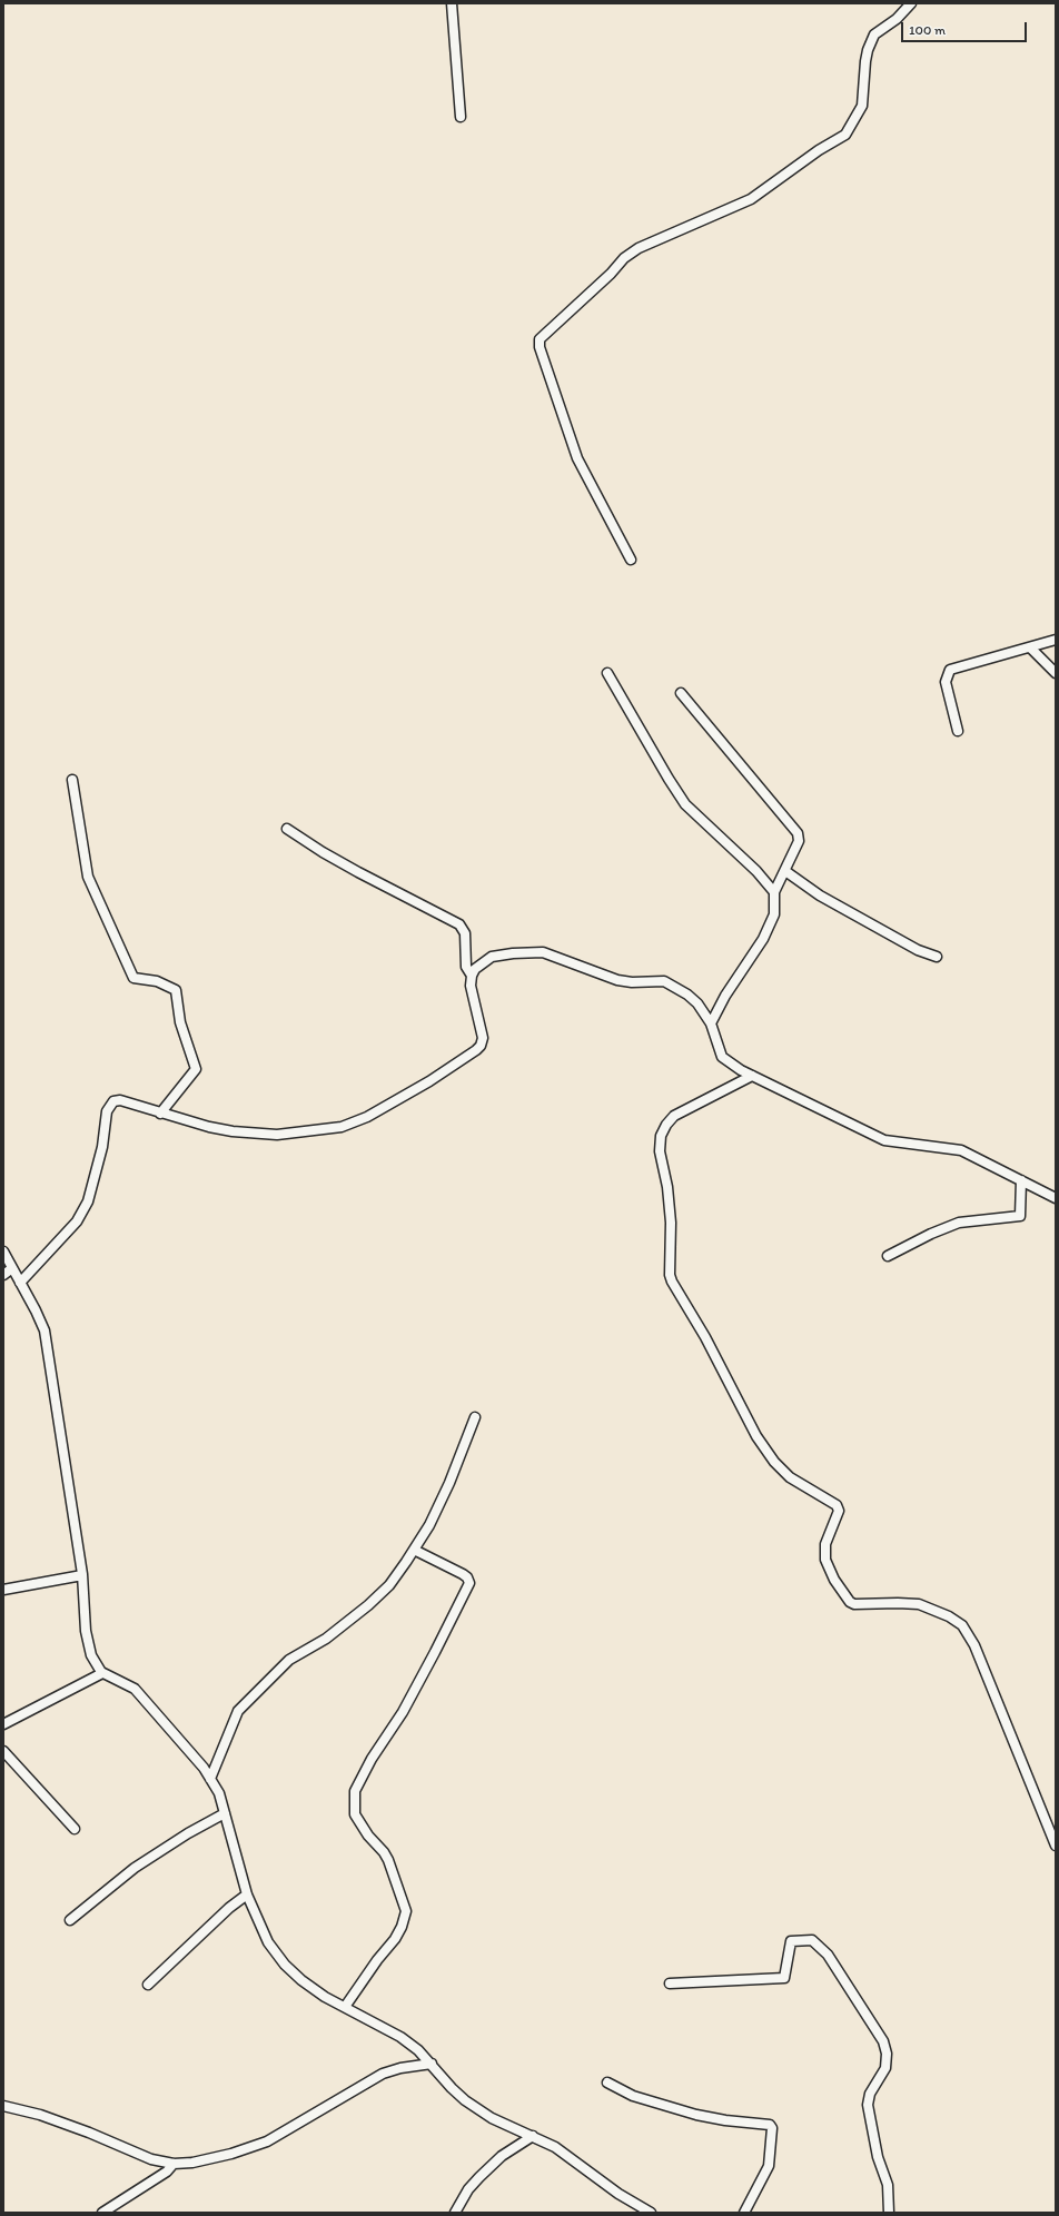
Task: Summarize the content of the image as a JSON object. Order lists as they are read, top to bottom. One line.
{"scale_bar":"100 m"}
